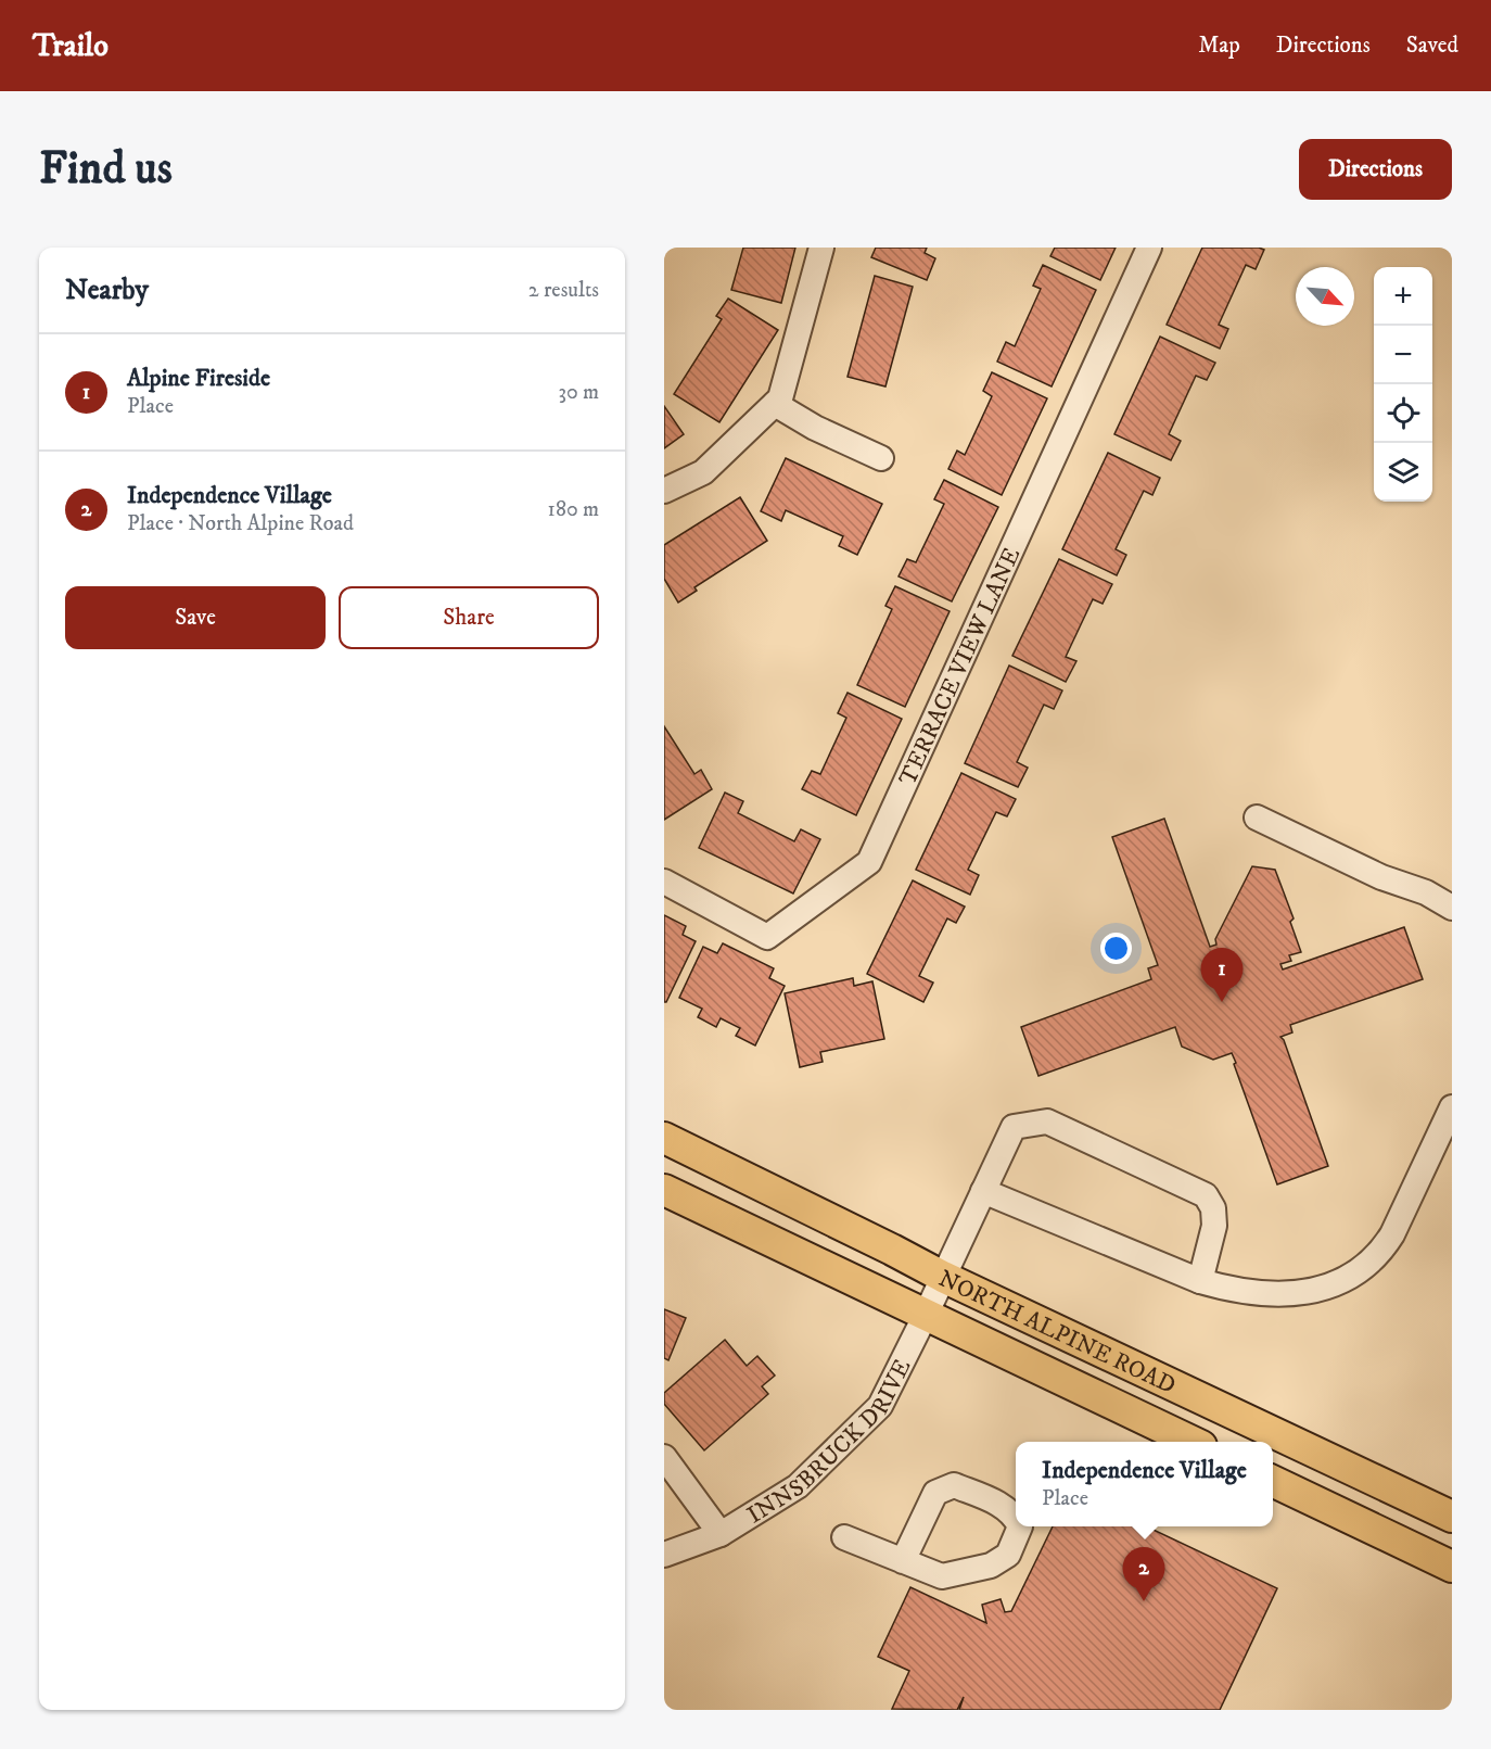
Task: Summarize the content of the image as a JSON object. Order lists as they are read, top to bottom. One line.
{"streets":{"main road":["NORTH ALPINE ROAD"],"street":["TERRACE VIEW LANE","INNSBRUCK DRIVE"]},"crossings":[["NORTH ALPINE ROAD","INNSBRUCK DRIVE"]],"north":"bottom right","page":{"header":"Trailo","nav":["Map","Directions","Saved"],"buttons":["Directions",["Save","Share"]],"title":"Find us","heading":["Nearby","2 results"],"map_buttons":["+","−"],"list":[{"mark":"1","name":"Alpine Fireside","note":"Place","value":"30 m"},{"mark":"2","name":"Independence Village","note":"Place · North Alpine Road","value":"180 m"}],"pins":["1","2"],"popup":["Independence Village","Place"]}}
